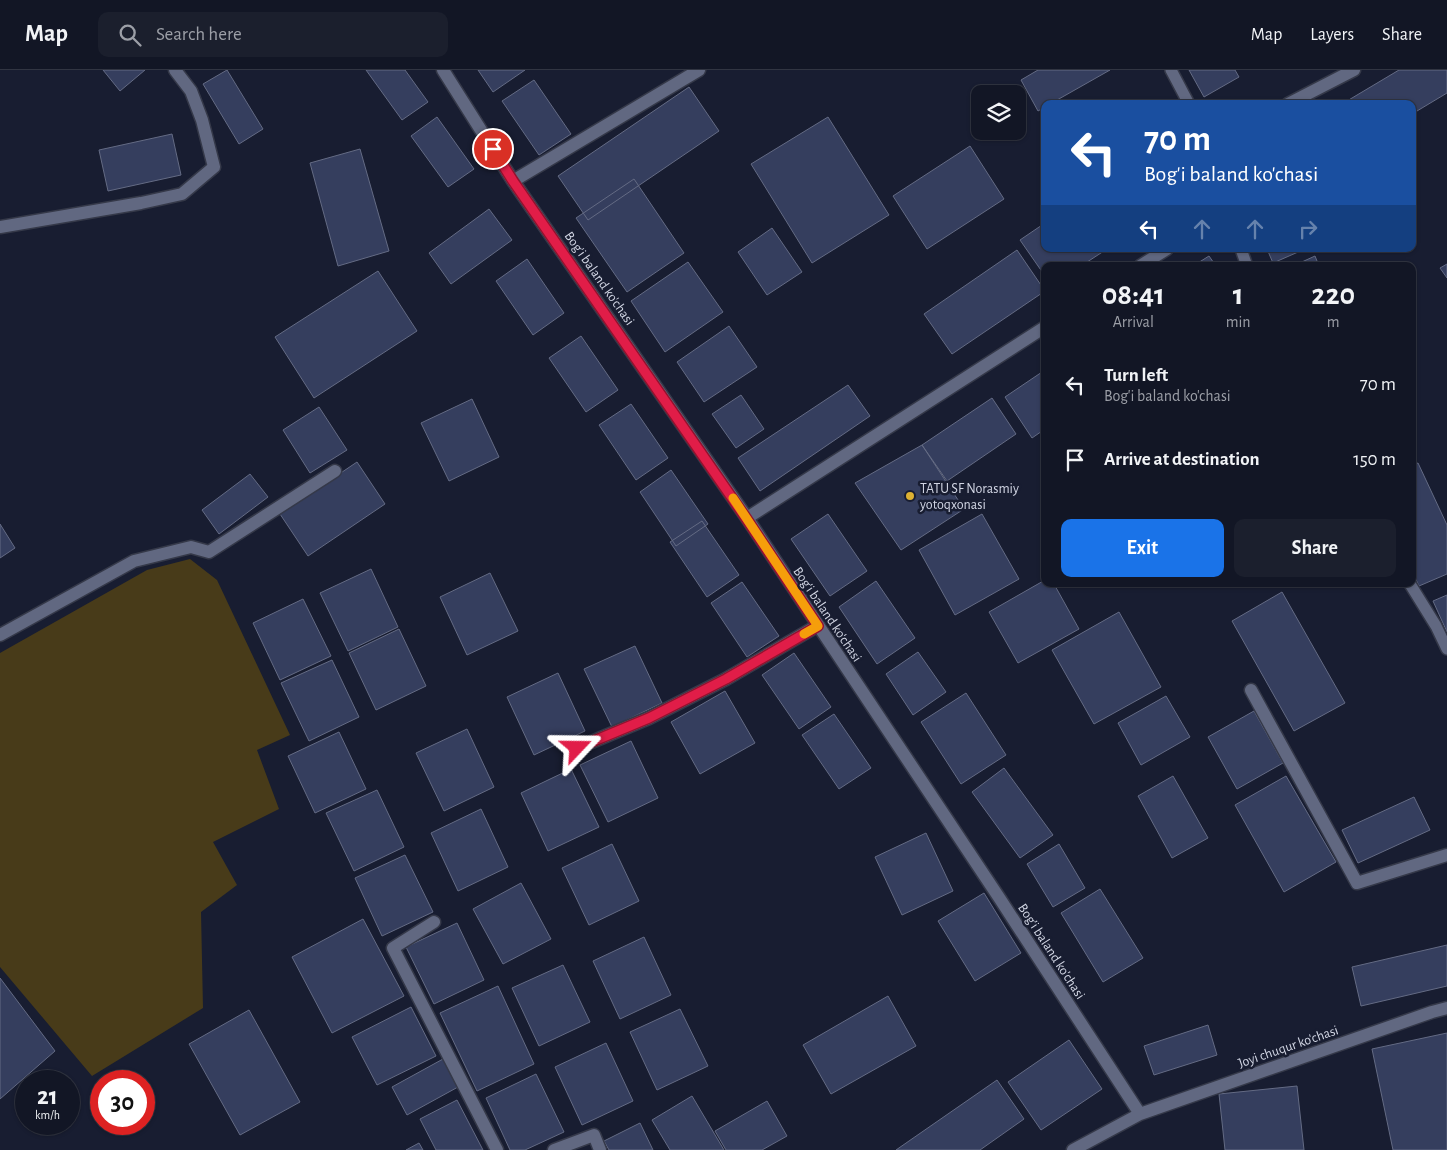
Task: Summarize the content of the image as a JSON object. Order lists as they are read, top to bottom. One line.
{"streets":{"street":["Bog'i baland ko'chasi","Joyi chuqur ko'chasi"]},"crossings":[["Bog'i baland ko'chasi","Joyi chuqur ko'chasi"]],"places":["TATU SF Norasmiy yotoqxonasi"],"page":{"header":"Map","search":"Search here","nav":["Map","Layers","Share"],"turn":["70 m","Bog'i baland ko'chasi"],"eta":["08:41","Arrival","1","min","220","m"],"list":[{"name":"Turn left","note":"Bog'i baland ko'chasi","value":"70 m"},{"name":"Arrive at destination","value":"150 m"}],"buttons":["Exit","Share"],"speed":"21 km/h","limit":"30"}}
